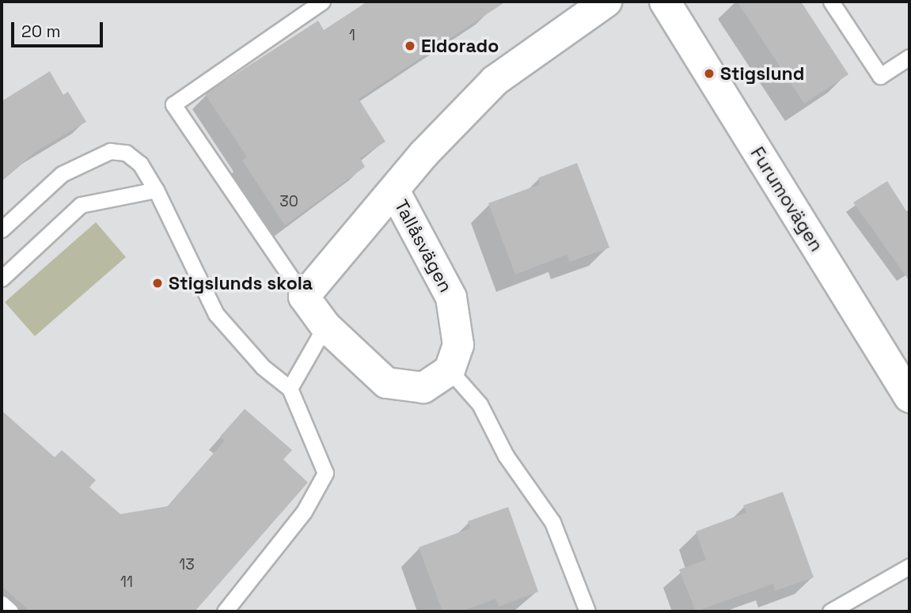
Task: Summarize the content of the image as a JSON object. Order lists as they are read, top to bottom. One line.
{"streets":{"street":["Furumovägen","Tallåsvägen"]},"places":["Eldorado","Stigslund","Stigslunds skola"],"house_numbers":["1","30","13","11"],"scale_bar":"20 m"}
